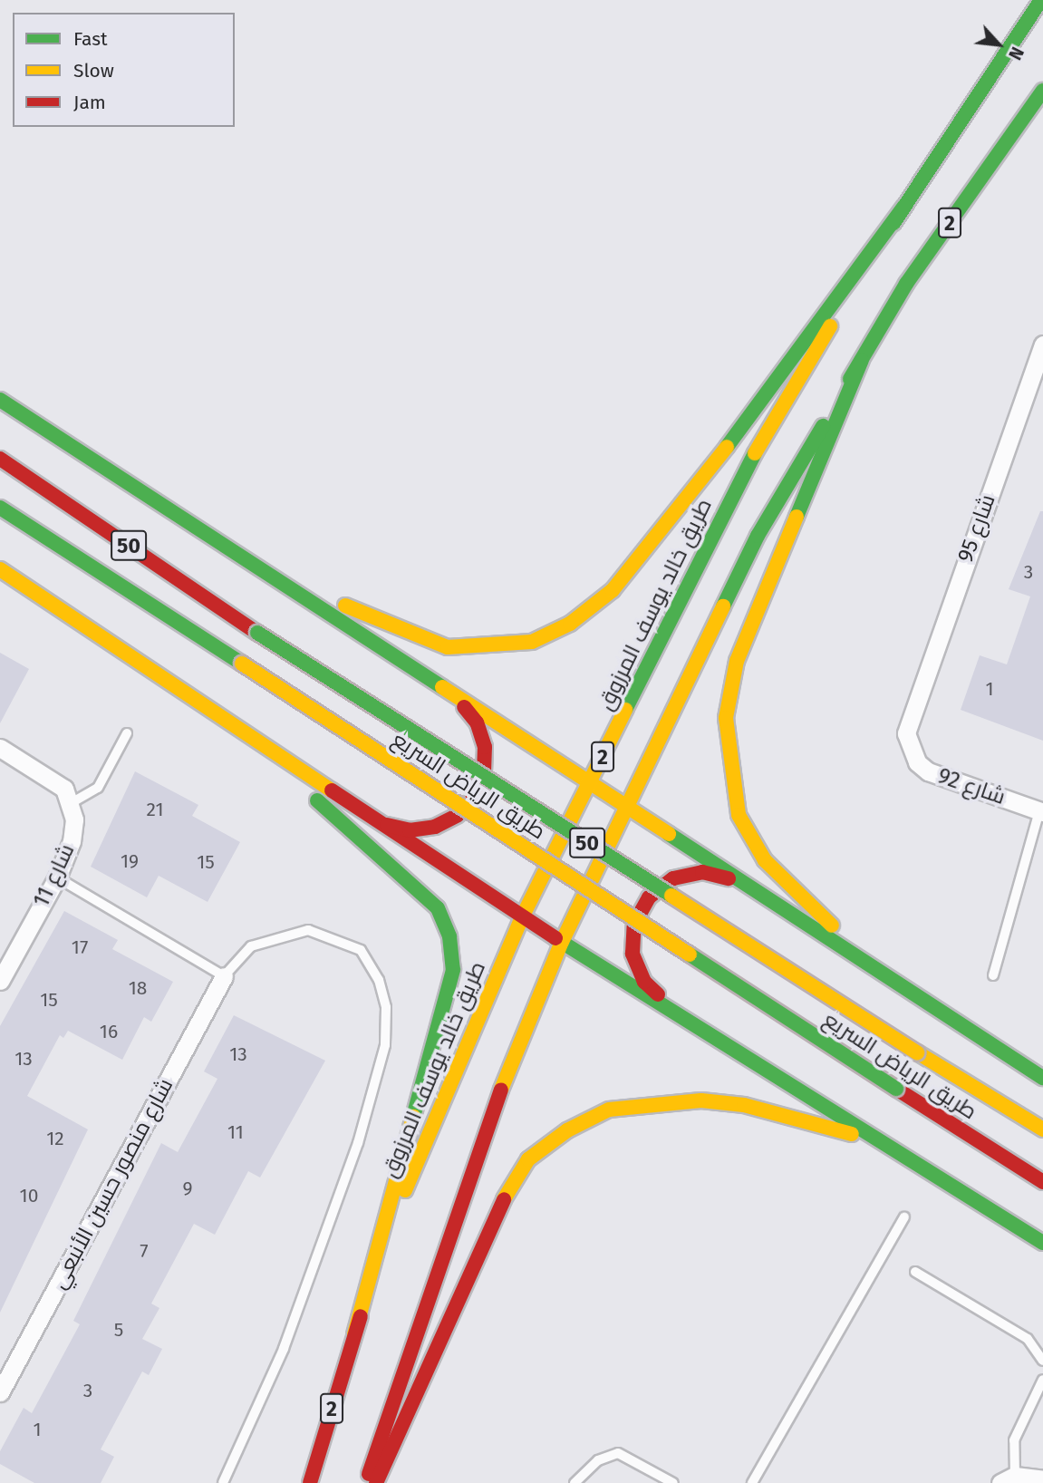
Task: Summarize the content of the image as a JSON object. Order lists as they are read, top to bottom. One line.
{"streets":{"main road":["2","50","طريق خالد يوسف المرزوق","طريق الرياض السريع"],"street":["شارع 95","شارع 92","شارع 11","شارع منصور حسين الأنبعي"]},"crossings":[["شارع 95","شارع 92"]],"house_numbers":["3","1","21","19","15","17","18","15","16","13","13","11","12","9","10","7","5","3","1"],"legend":["Fast","Slow","Jam"],"north":"bottom right"}
